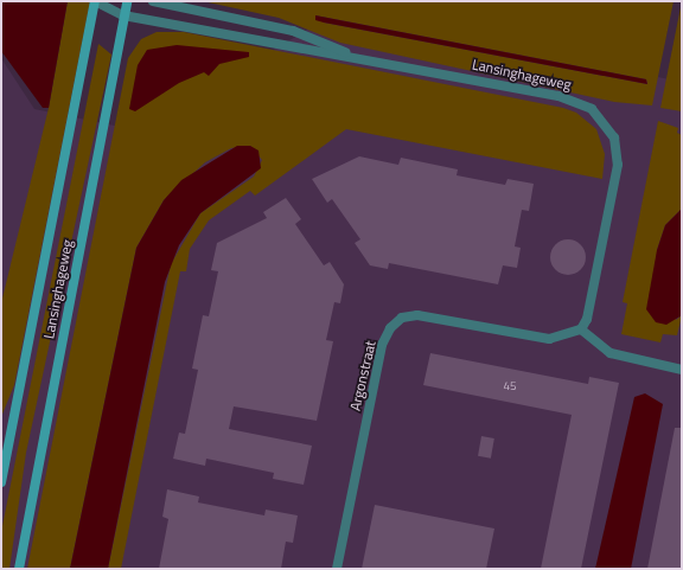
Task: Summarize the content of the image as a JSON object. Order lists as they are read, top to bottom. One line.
{"streets":{"street":["Lansinghageweg","Argonstraat"]},"crossings":[["Lansinghageweg","Argonstraat"]],"house_numbers":["45"]}
